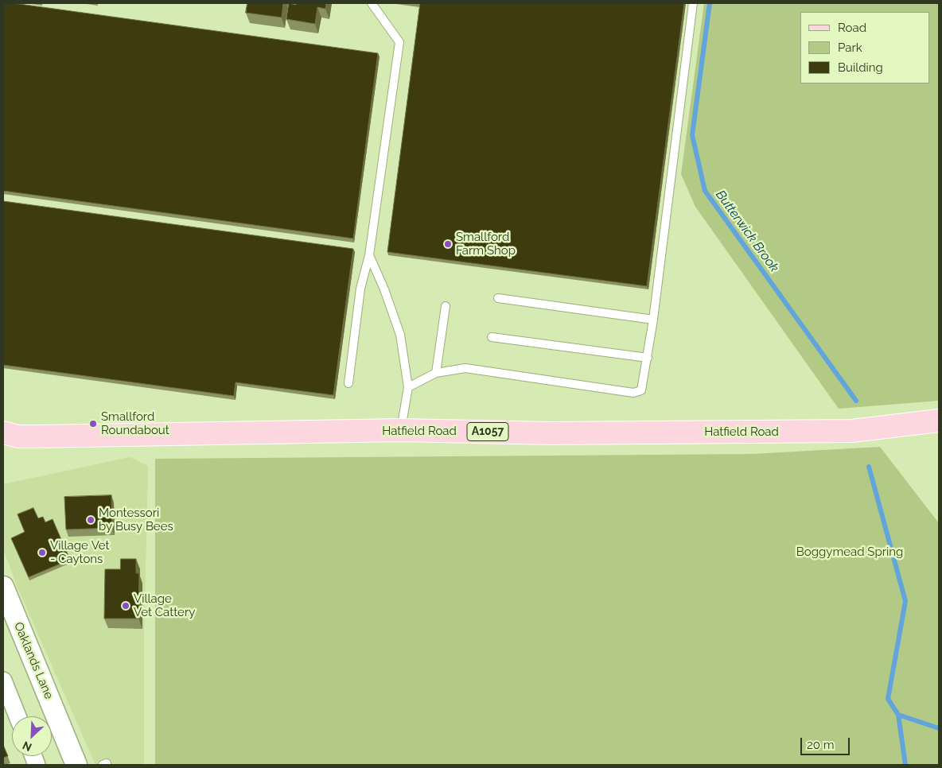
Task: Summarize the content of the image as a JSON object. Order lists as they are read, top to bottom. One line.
{"streets":{"main road":["Hatfield Road","A1057"],"street":["Oaklands Lane"]},"water":["Butterwick Brook"],"parks":["Boggymead Spring"],"places":["Smallford Farm Shop","Smallford Roundabout","Montessori by Busy Bees","Village Vet - Caytons","Village Vet Cattery"],"legend":["Road","Park","Building"],"scale_bar":"20 m","north":"bottom left"}
